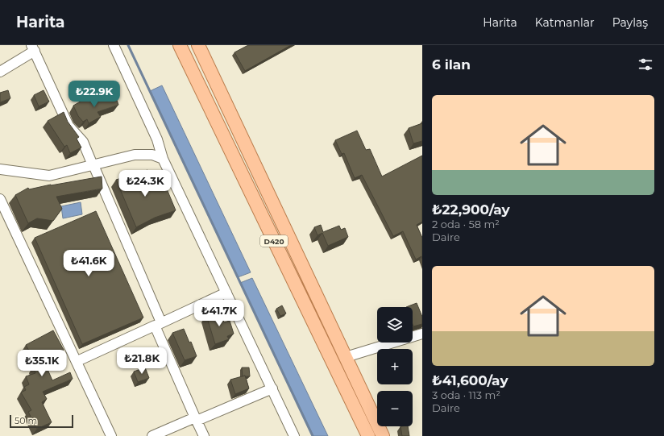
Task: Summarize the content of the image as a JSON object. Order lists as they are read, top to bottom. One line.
{"streets":{"main road":["D420"]},"scale_bar":"50 m","page":{"header":"Harita","nav":["Harita","Katmanlar","Paylaş"],"heading":"6 ilan","price":["₺22.9K","₺24.3K","₺41.6K","₺41.7K","₺21.8K","₺35.1K"],"list":[{"name":"₺22,900/ay","note":"2 oda · 58 m² · Daire"},{"name":"₺41,600/ay","note":"3 oda · 113 m² · Daire"}],"map_buttons":["+","−"],"scale":"50 m"}}
